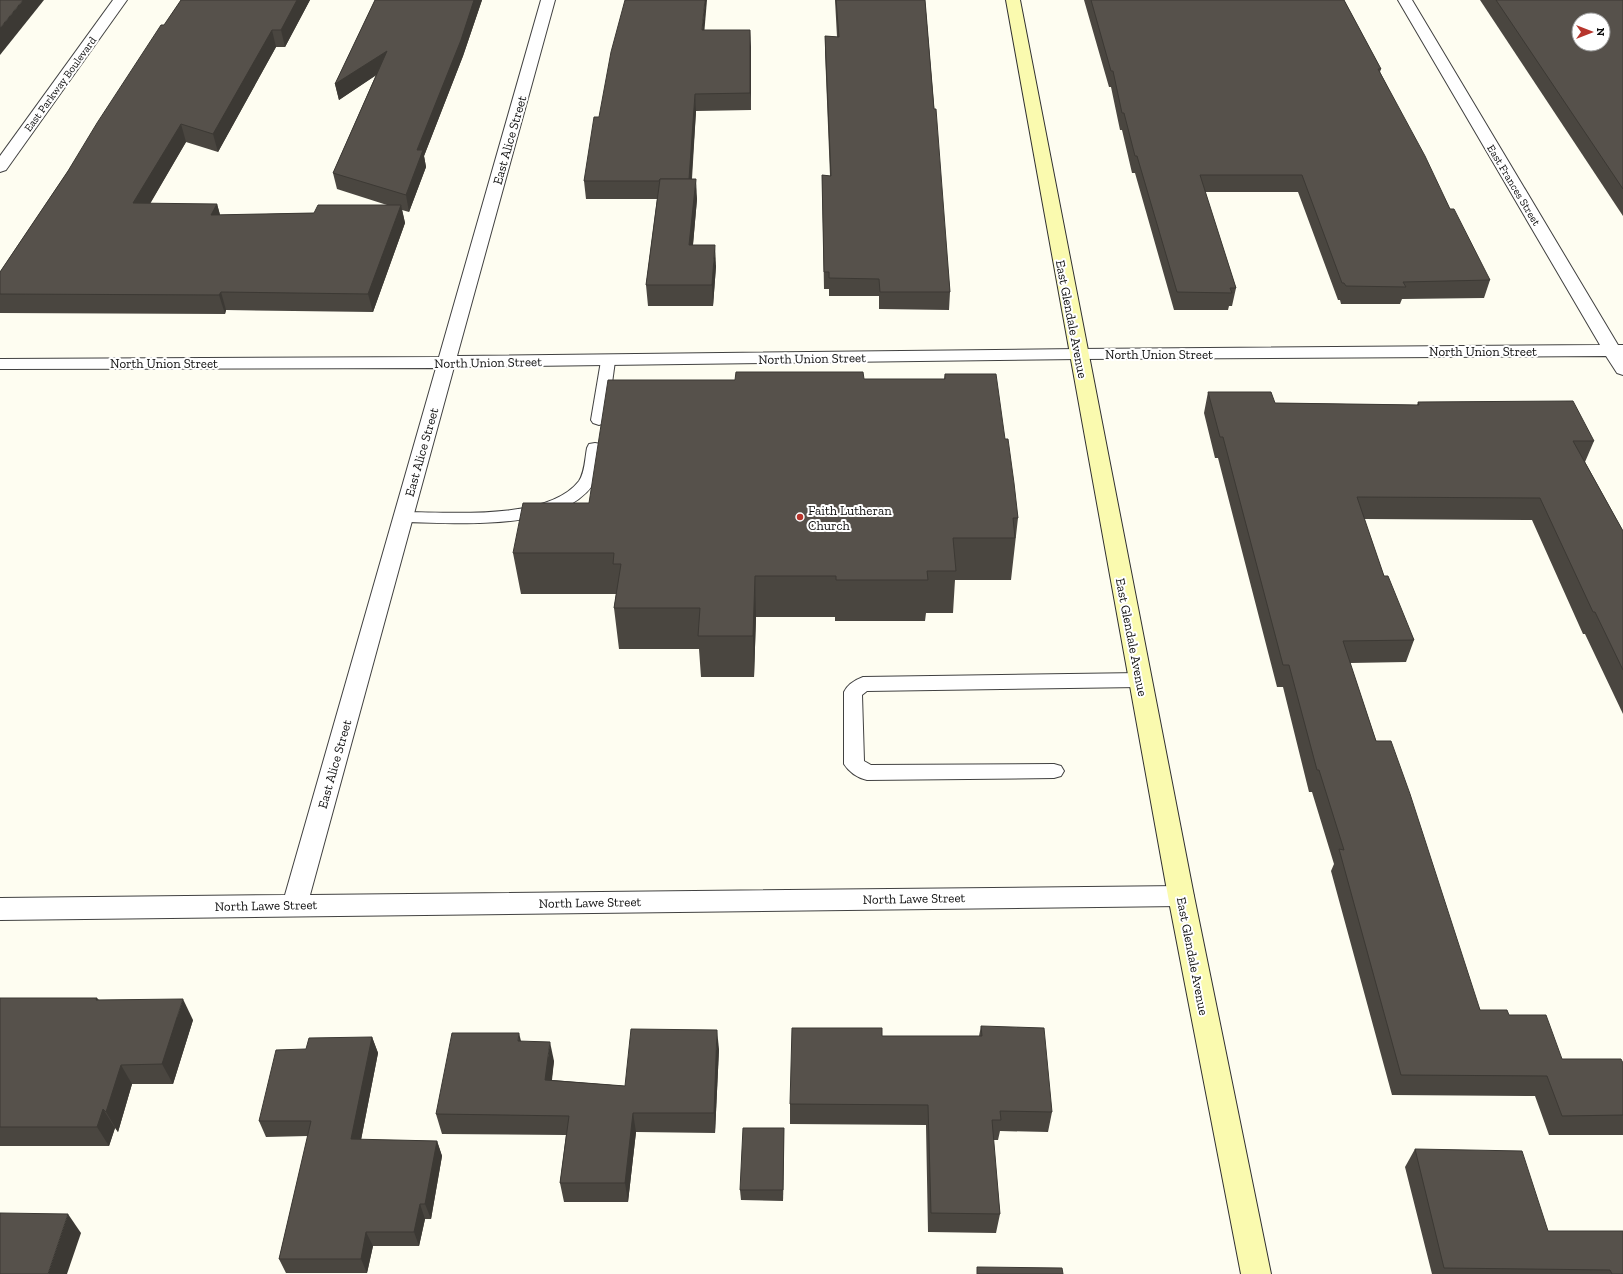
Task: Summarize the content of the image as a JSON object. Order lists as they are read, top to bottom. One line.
{"streets":{"street":["East Parkway Boulevard","East Alice Street","East Frances Street","East Glendale Avenue","North Union Street","North Lawe Street"]},"crossings":[["East Alice Street","North Union Street"],["East Alice Street","North Lawe Street"],["East Frances Street","North Union Street"],["East Glendale Avenue","North Union Street"],["East Glendale Avenue","North Lawe Street"]],"places":["Faith Lutheran Church"],"north":"right"}
